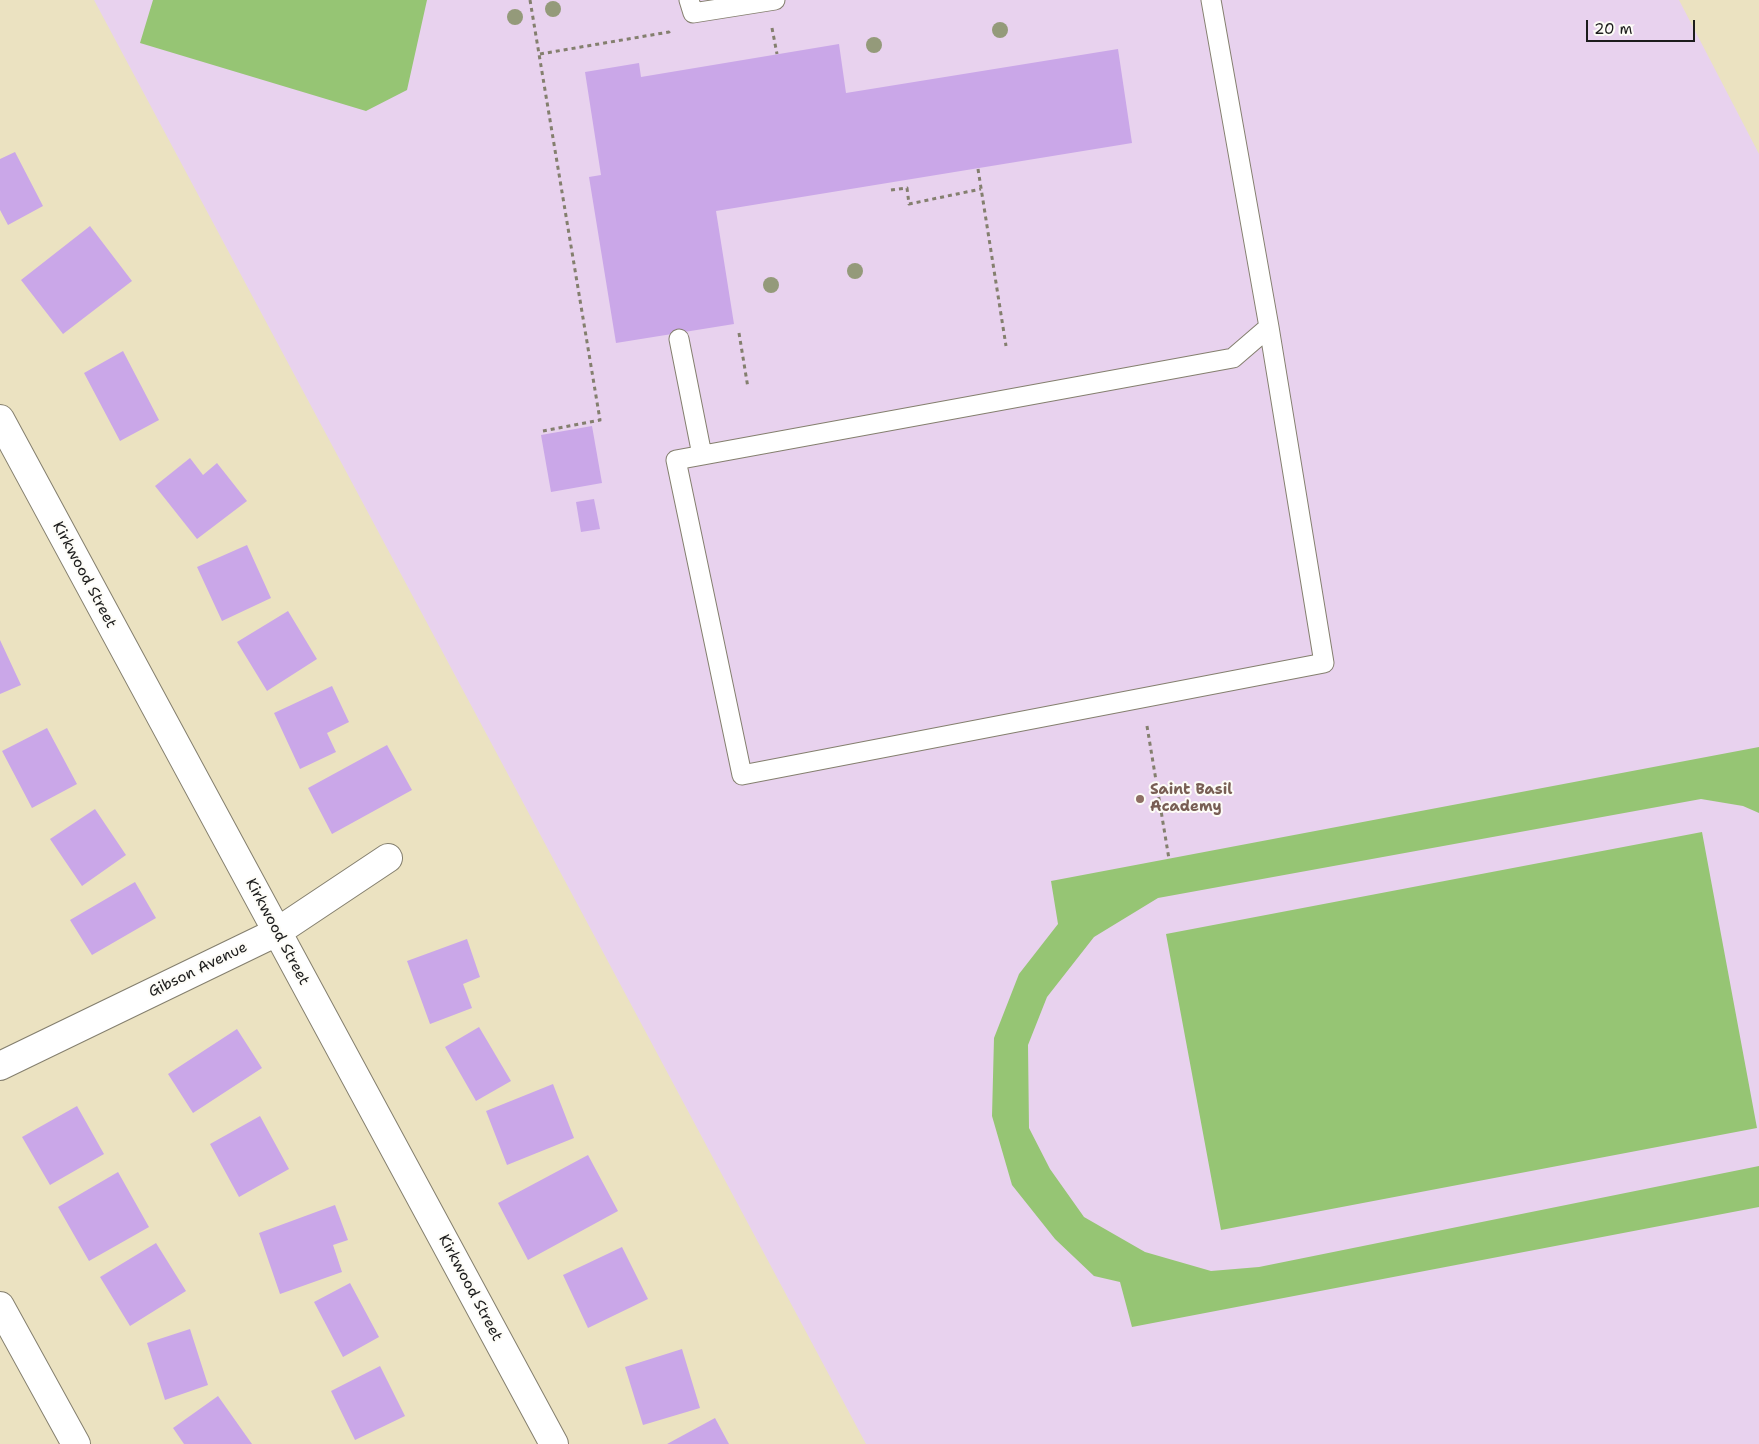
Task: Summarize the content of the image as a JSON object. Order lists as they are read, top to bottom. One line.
{"streets":{"street":["Kirkwood Street","Gibson Avenue"]},"crossings":[["Kirkwood Street","Gibson Avenue"]],"places":["Saint Basil Academy"],"scale_bar":"20 m"}
